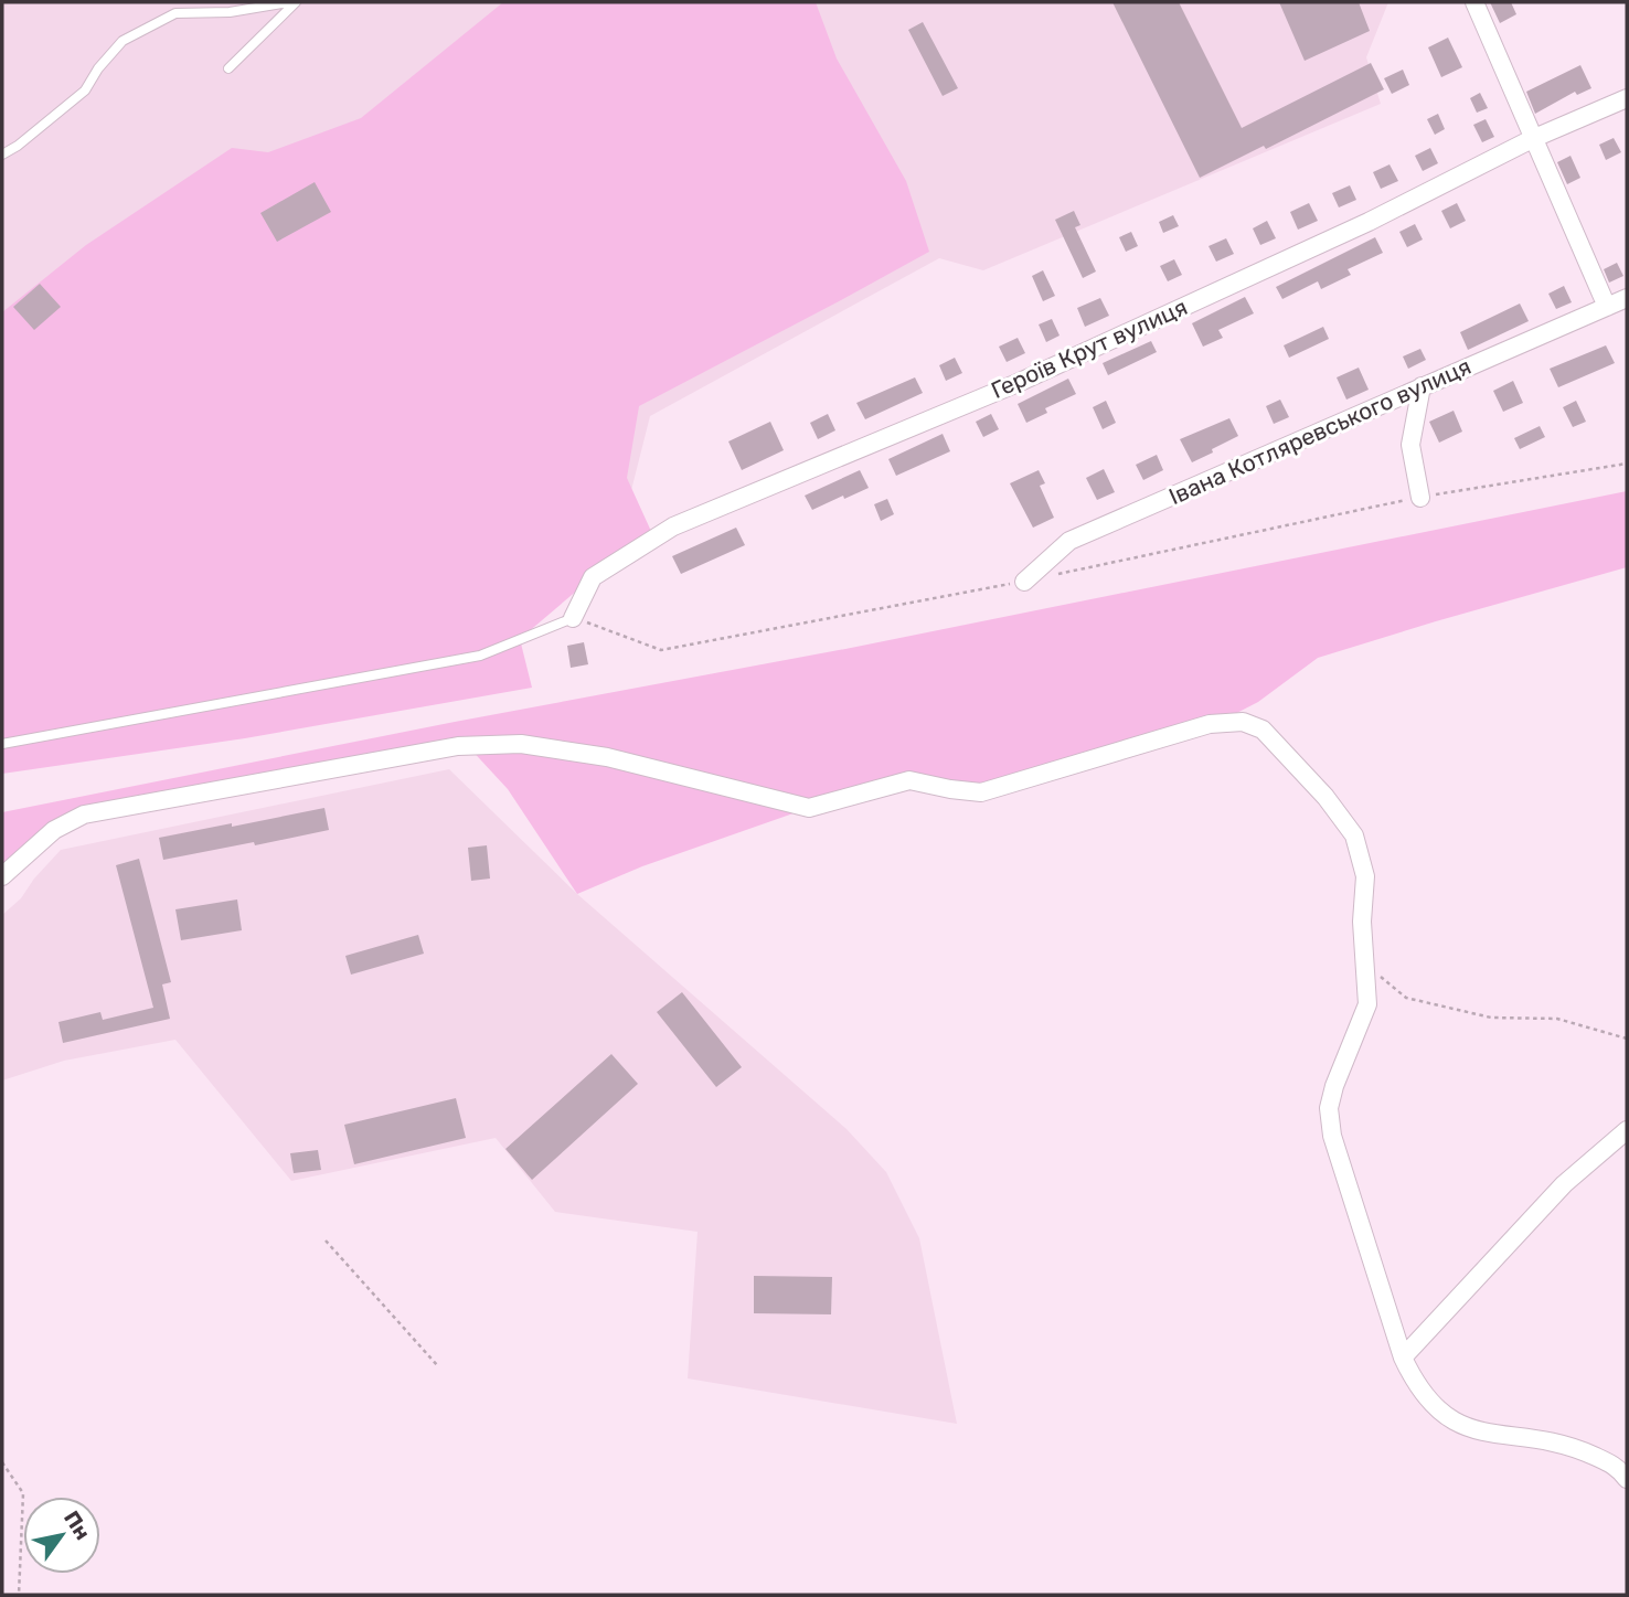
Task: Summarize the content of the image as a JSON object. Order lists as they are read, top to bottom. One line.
{"streets":{"street":["Героїв Крут вулиця","Івана Котляревського вулиця"]},"north":"top right"}
